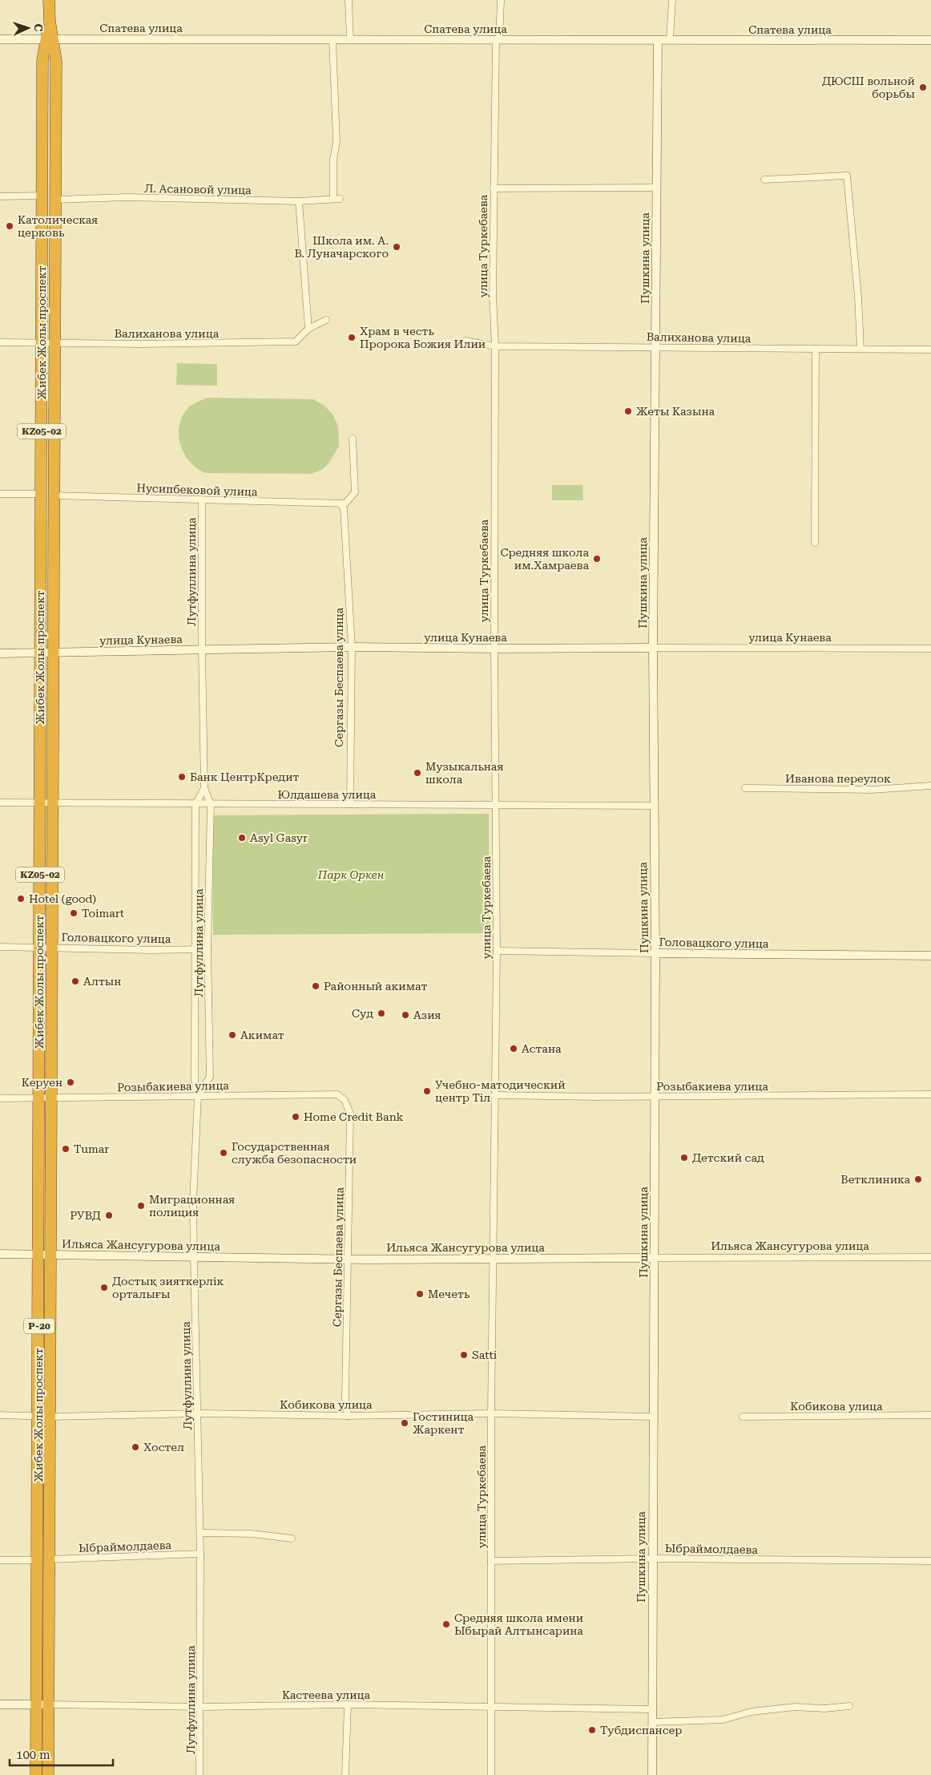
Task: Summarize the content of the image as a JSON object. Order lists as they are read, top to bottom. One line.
{"streets":{"highway":["Жибек Жолы проспект","KZ05-02","Р-20"],"main road":["Спатева улица","Пушкина улица","улица Кунаева","Головацкого улица","Ильяса Жансугурова улица","Кастеева улица"],"street":["Л. Асановой улица","улица Туркебаева","Валиханова улица","Нусипбековой улица","Лутфуллина улица","Сергазы Беспаева улица","Иванова переулок","Юлдашева улица","Розыбакиева улица","Кобикова улица","Ыбраймолдаева"]},"crossings":[["Спатева улица","Л. Асановой улица"],["Спатева улица","улица Туркебаева"],["Спатева улица","Пушкина улица"],["Спатева улица","Жибек Жолы проспект"],["Л. Асановой улица","Жибек Жолы проспект"],["улица Туркебаева","Валиханова улица"],["улица Туркебаева","улица Кунаева"],["улица Туркебаева","Юлдашева улица"],["улица Туркебаева","Головацкого улица"],["улица Туркебаева","Розыбакиева улица"],["улица Туркебаева","Ильяса Жансугурова улица"],["улица Туркебаева","Кобикова улица"],["улица Туркебаева","Ыбраймолдаева"],["улица Туркебаева","Кастеева улица"],["Пушкина улица","Валиханова улица"],["Пушкина улица","улица Кунаева"],["Пушкина улица","Юлдашева улица"],["Пушкина улица","Головацкого улица"],["Пушкина улица","Розыбакиева улица"],["Пушкина улица","Ильяса Жансугурова улица"],["Пушкина улица","Кобикова улица"],["Пушкина улица","Ыбраймолдаева"],["Пушкина улица","Кастеева улица"],["Жибек Жолы проспект","Валиханова улица"],["Жибек Жолы проспект","Нусипбековой улица"],["Жибек Жолы проспект","улица Кунаева"],["Жибек Жолы проспект","Юлдашева улица"],["Жибек Жолы проспект","Головацкого улица"],["Жибек Жолы проспект","Розыбакиева улица"],["Жибек Жолы проспект","Ильяса Жансугурова улица"],["Жибек Жолы проспект","Кобикова улица"],["Жибек Жолы проспект","Ыбраймолдаева"],["Жибек Жолы проспект","Кастеева улица"],["Нусипбековой улица","Лутфуллина улица"],["Нусипбековой улица","Сергазы Беспаева улица"],["Лутфуллина улица","улица Кунаева"],["Лутфуллина улица","Юлдашева улица"],["Лутфуллина улица","Головацкого улица"],["Лутфуллина улица","Розыбакиева улица"],["Лутфуллина улица","Ильяса Жансугурова улица"],["Лутфуллина улица","Кобикова улица"],["Лутфуллина улица","Ыбраймолдаева"],["Лутфуллина улица","Кастеева улица"],["улица Кунаева","Сергазы Беспаева улица"],["Сергазы Беспаева улица","Юлдашева улица"],["Сергазы Беспаева улица","Розыбакиева улица"],["Сергазы Беспаева улица","Ильяса Жансугурова улица"],["Сергазы Беспаева улица","Кобикова улица"]],"parks":["Парк Оркен"],"places":["ДЮСШ вольной борьбы","Католическая церковь","Школа им. А. В. Луначарского","Храм в честь Пророка Божия Илии","Жеты Казына","Средняя школа им.Хамраева","Музыкальная школа","Банк ЦентрКредит","Asyl Gasyr","Hotel (good)","Toimart","Алтын","Районный акимат","Суд","Азия","Акимат","Астана","Керуен","Учебно-матодический центр Тіл","Home Credit Bank","Tumar","Государственная служба безопасности","Детский сад","Ветклиника","Миграционная полиция","РУВД","Достық зияткерлік орталығы","Мечеть","Satti","Гостиница Жаркент","Хостел","Средняя школа имени Ыбырай Алтынсарина","Тубдиспансер"],"scale_bar":"100 m","north":"right"}
